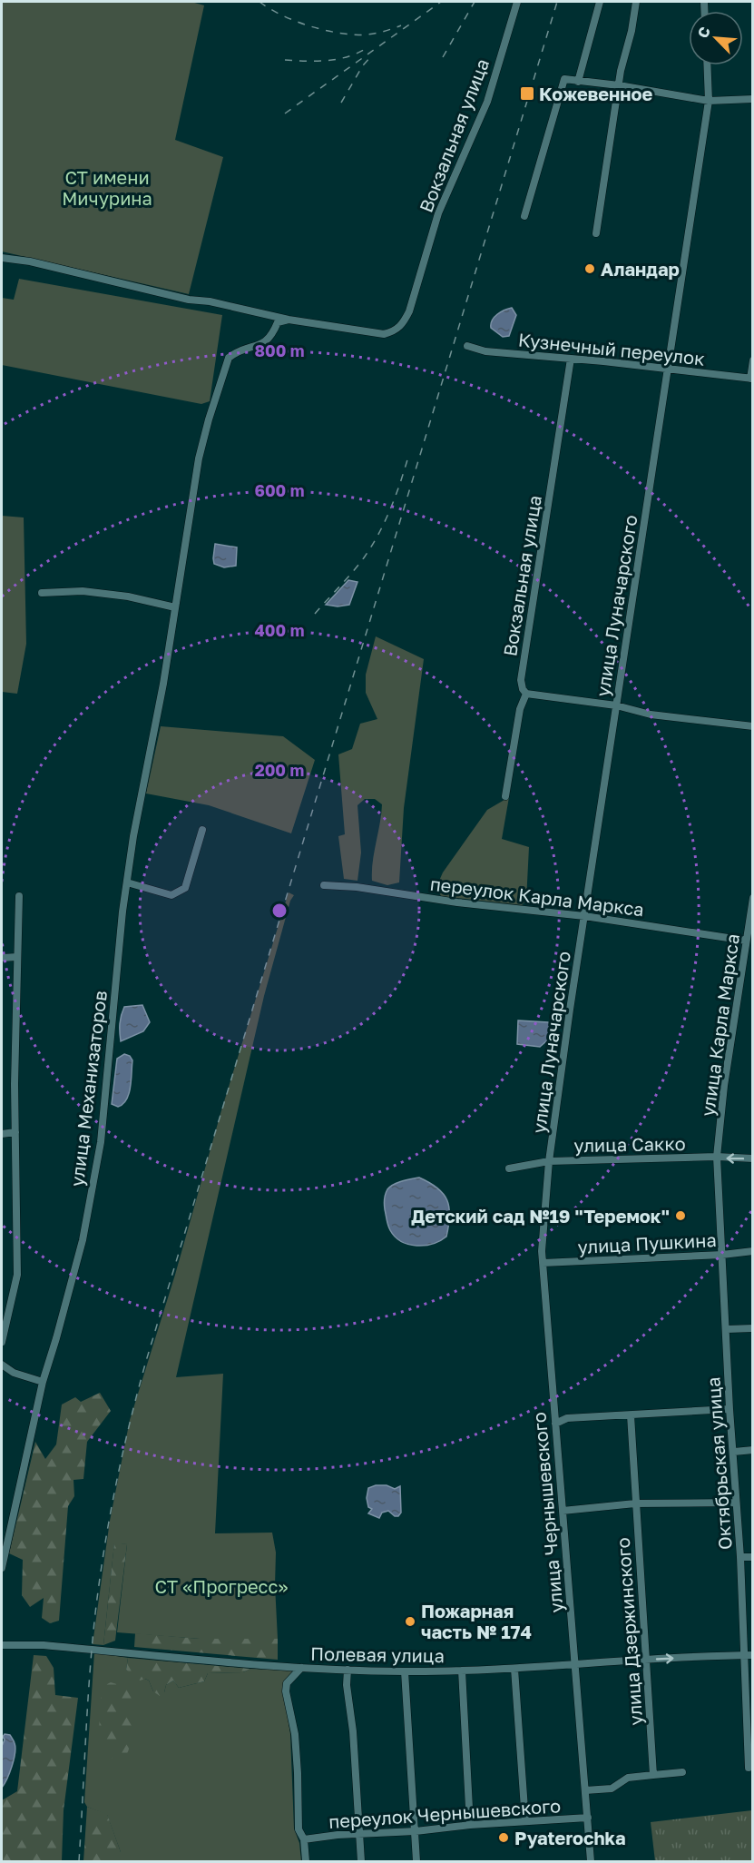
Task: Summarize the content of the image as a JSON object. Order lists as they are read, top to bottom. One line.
{"streets":{"street":["Вокзальная улица","Кузнечный переулок","улица Луначарского","переулок Карла Маркса","улица Карла Маркса","улица Механизаторов","улица Сакко","улица Пушкина","Октябрьская улица","улица Чернышевского","улица Дзержинского","Полевая улица","переулок Чернышевского"]},"crossings":[["Вокзальная улица","Кузнечный переулок"],["Вокзальная улица","улица Механизаторов"],["Кузнечный переулок","улица Луначарского"],["улица Луначарского","переулок Карла Маркса"],["улица Луначарского","улица Сакко"],["улица Луначарского","улица Чернышевского"],["переулок Карла Маркса","улица Карла Маркса"],["улица Карла Маркса","улица Сакко"],["улица Карла Маркса","Октябрьская улица"],["улица Сакко","Октябрьская улица"],["улица Сакко","улица Чернышевского"],["улица Пушкина","Октябрьская улица"],["улица Пушкина","улица Чернышевского"],["Октябрьская улица","Полевая улица"],["улица Чернышевского","Полевая улица"],["улица Чернышевского","переулок Чернышевского"],["улица Дзержинского","Полевая улица"]],"parks":["СТ имени Мичурина","СТ «Прогресс»"],"places":{"transit":["Кожевенное"],"other":["Аландар","Детский сад №19 \"Теремок\"","Пожарная часть № 174","Pyaterochka"]},"north":"top left","rings":["800 m","600 m","400 m","200 m"]}
